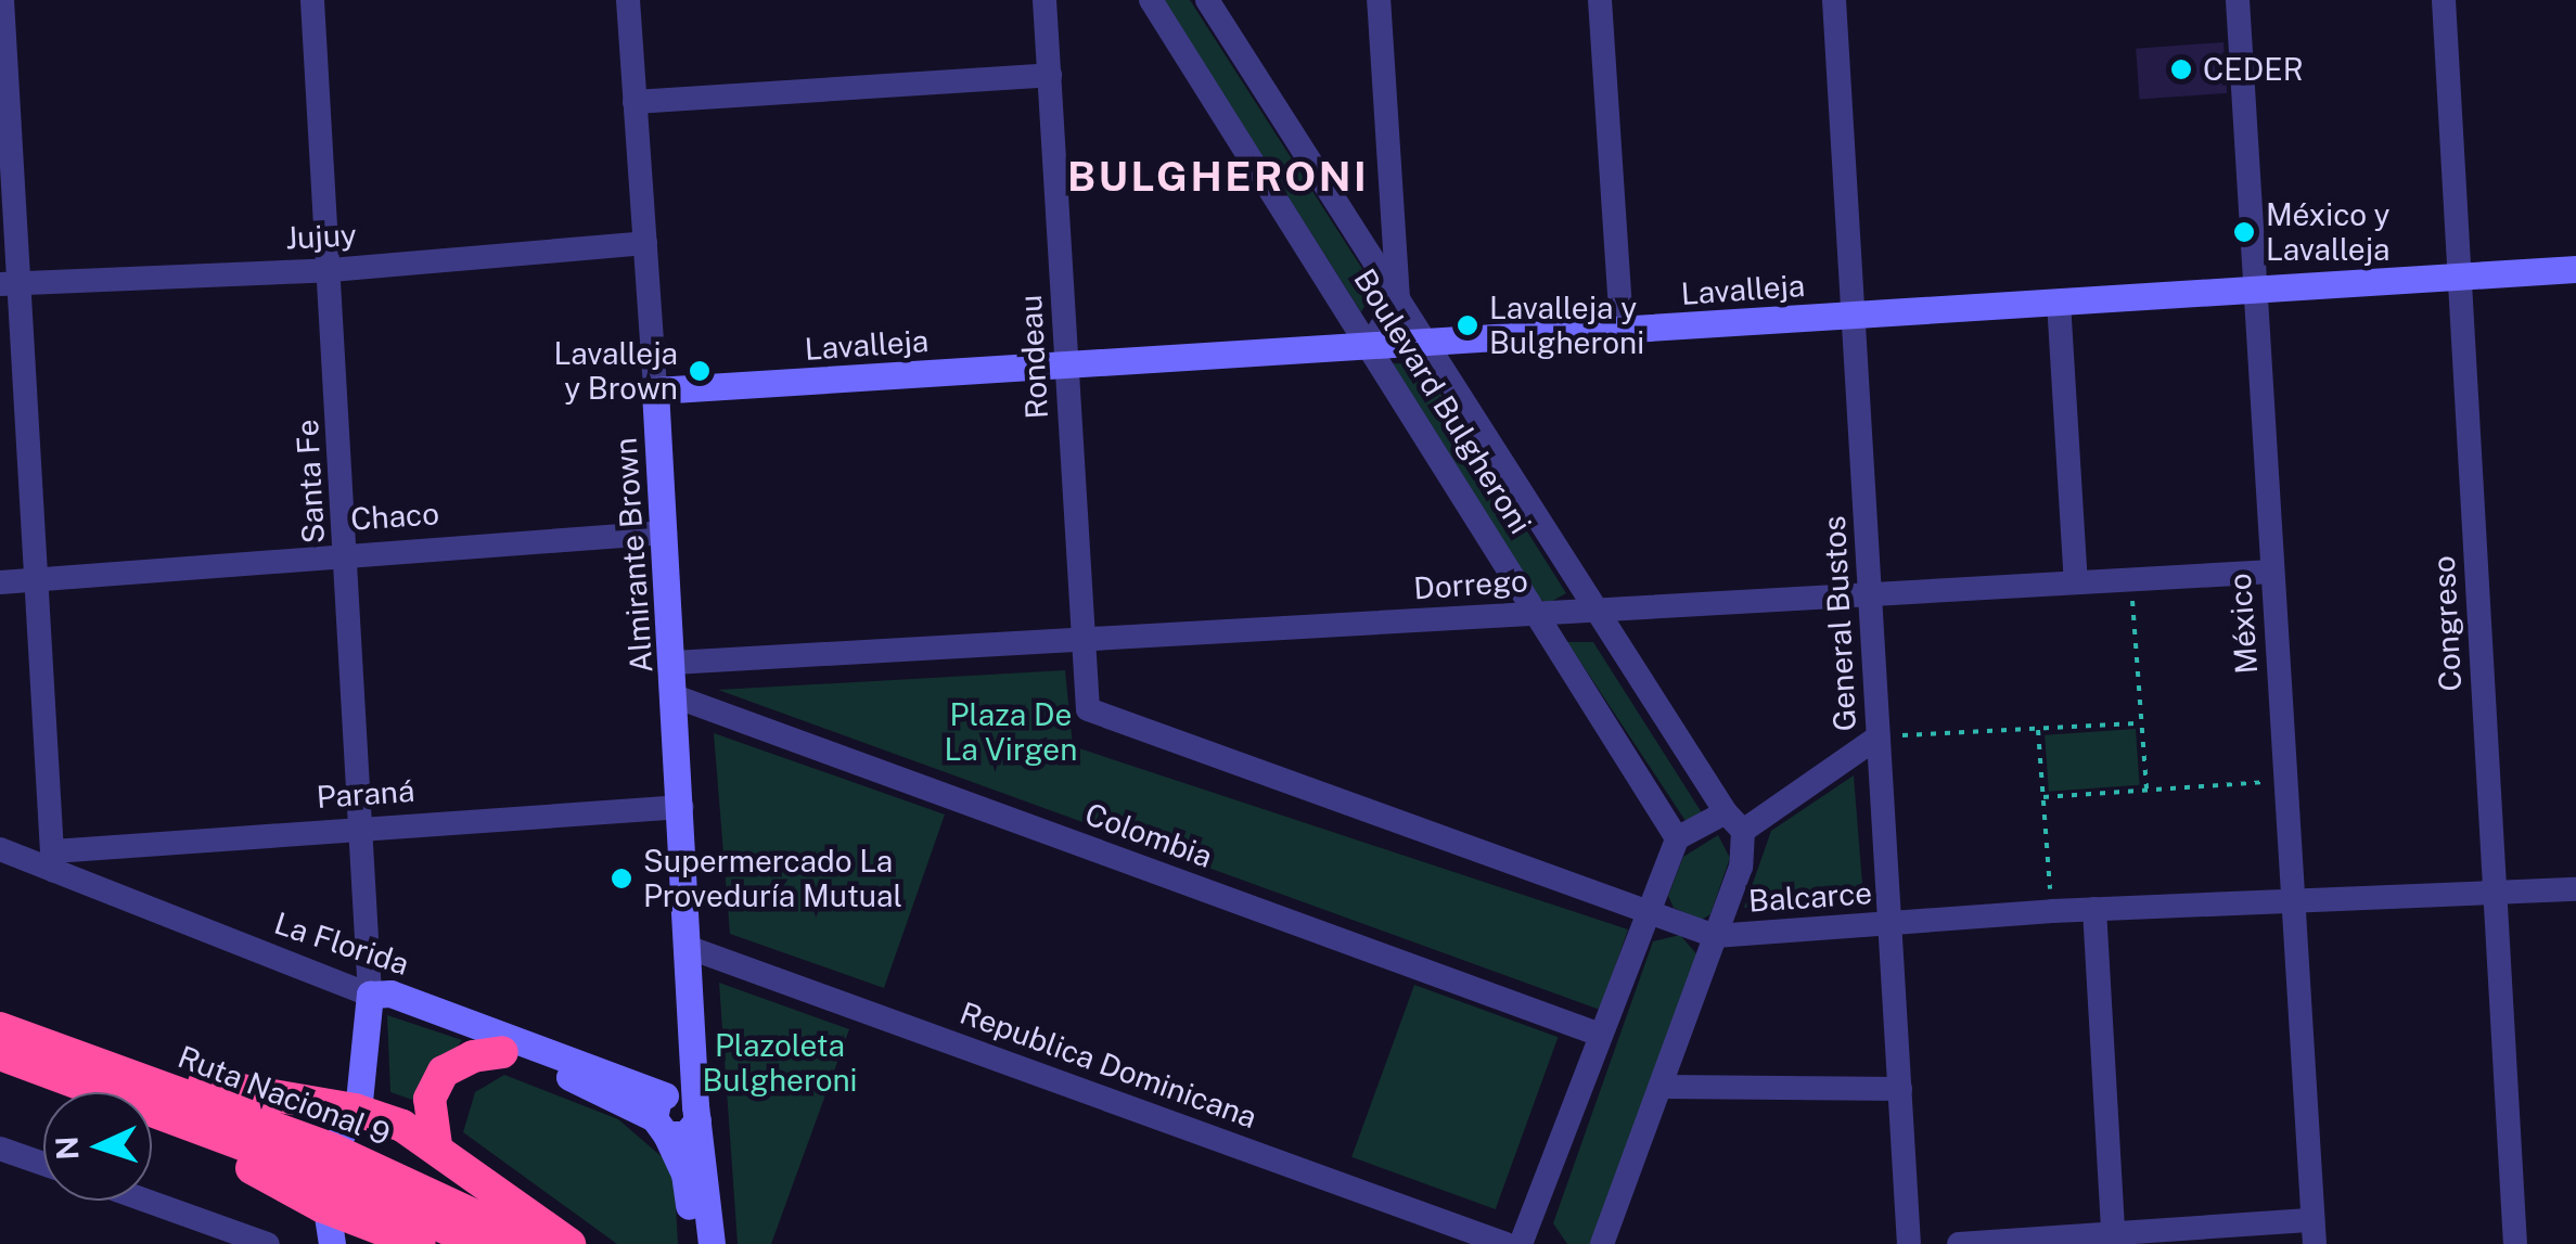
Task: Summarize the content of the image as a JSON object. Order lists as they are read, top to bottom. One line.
{"streets":{"highway":["Ruta Nacional 9"],"street":["Jujuy","Lavalleja","Rondeau","Boulevard Bulgheroni","Santa Fe","Chaco","Almirante Brown","Dorrego","General Bustos","México","Congreso","Paraná","Colombia","Balcarce","La Florida","Republica Dominicana"]},"crossings":[["Jujuy","Santa Fe"],["Jujuy","Almirante Brown"],["Lavalleja","Rondeau"],["Lavalleja","Boulevard Bulgheroni"],["Lavalleja","Almirante Brown"],["Lavalleja","General Bustos"],["Lavalleja","México"],["Lavalleja","Congreso"],["Rondeau","Dorrego"],["Rondeau","Balcarce"],["Boulevard Bulgheroni","Dorrego"],["Santa Fe","Chaco"],["Santa Fe","Paraná"],["Santa Fe","La Florida"],["Chaco","Almirante Brown"],["Almirante Brown","Dorrego"],["Almirante Brown","Paraná"],["Almirante Brown","Colombia"],["Almirante Brown","La Florida"],["Almirante Brown","Republica Dominicana"],["Dorrego","General Bustos"],["Dorrego","México"],["General Bustos","Balcarce"],["México","Balcarce"],["Congreso","Balcarce"],["Paraná","La Florida"]],"districts":["BULGHERONI"],"parks":["Plaza De La Virgen","Plazoleta Bulgheroni"],"places":["CEDER","México y Lavalleja","Lavalleja y Bulgheroni","Lavalleja y Brown","Supermercado La Proveduría Mutual"],"north":"left"}
